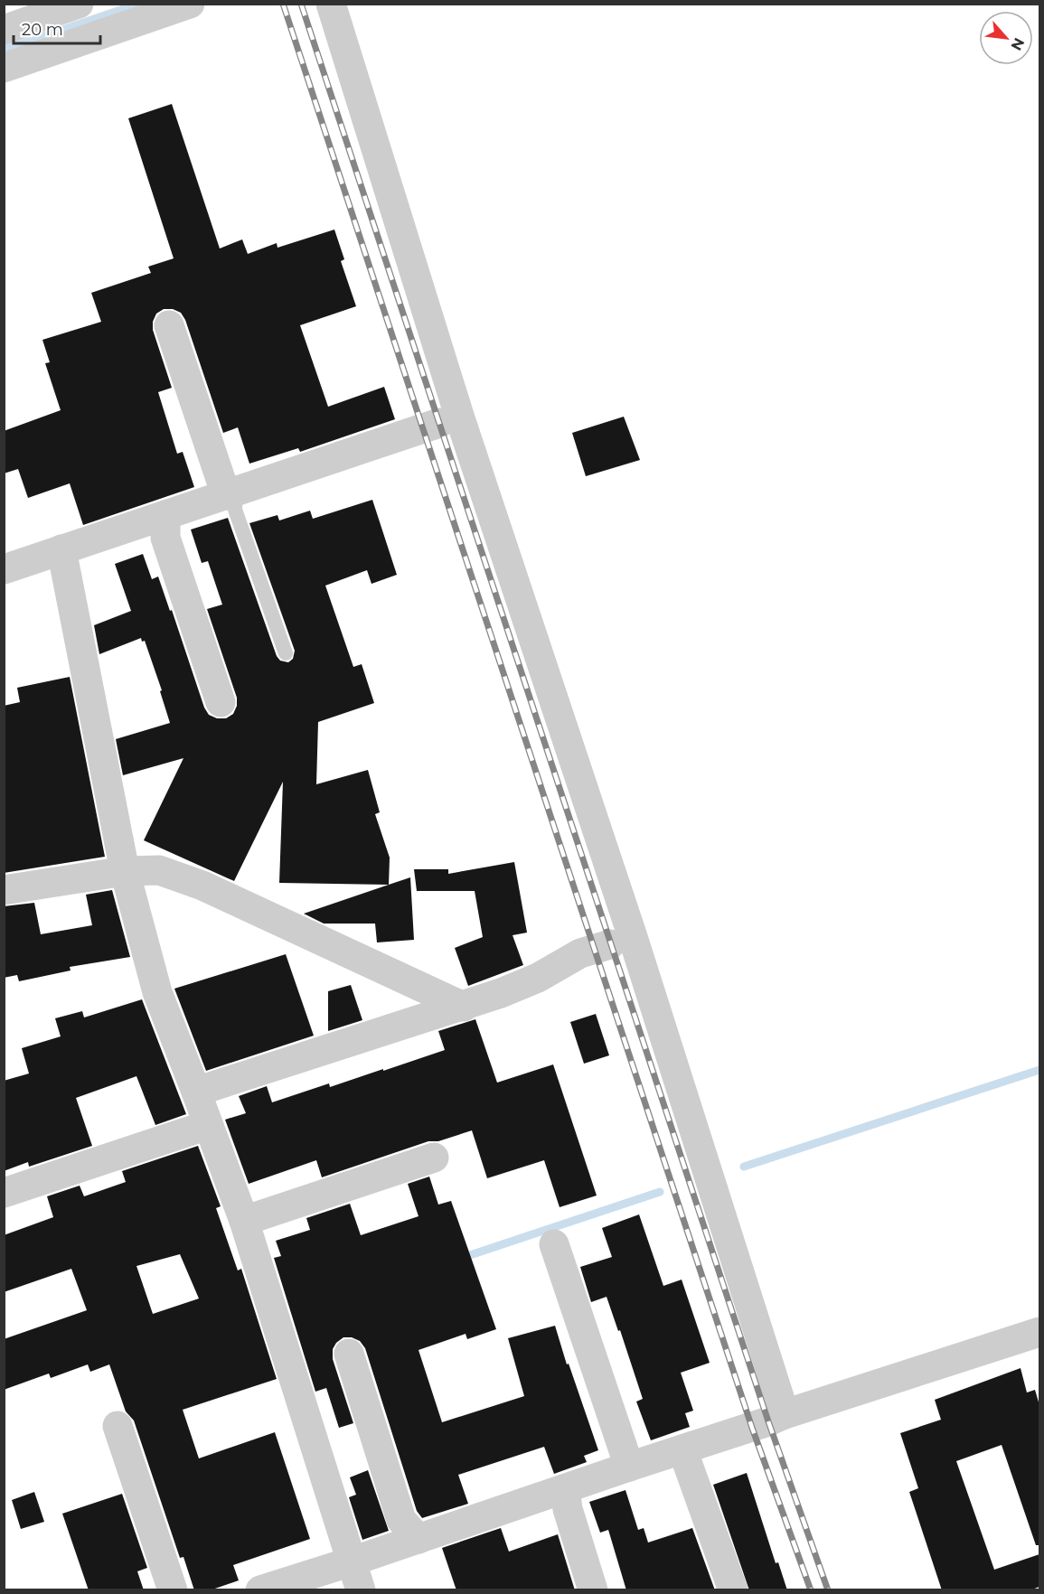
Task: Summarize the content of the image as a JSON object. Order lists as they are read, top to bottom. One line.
{"scale_bar":"20 m","north":"bottom right"}
